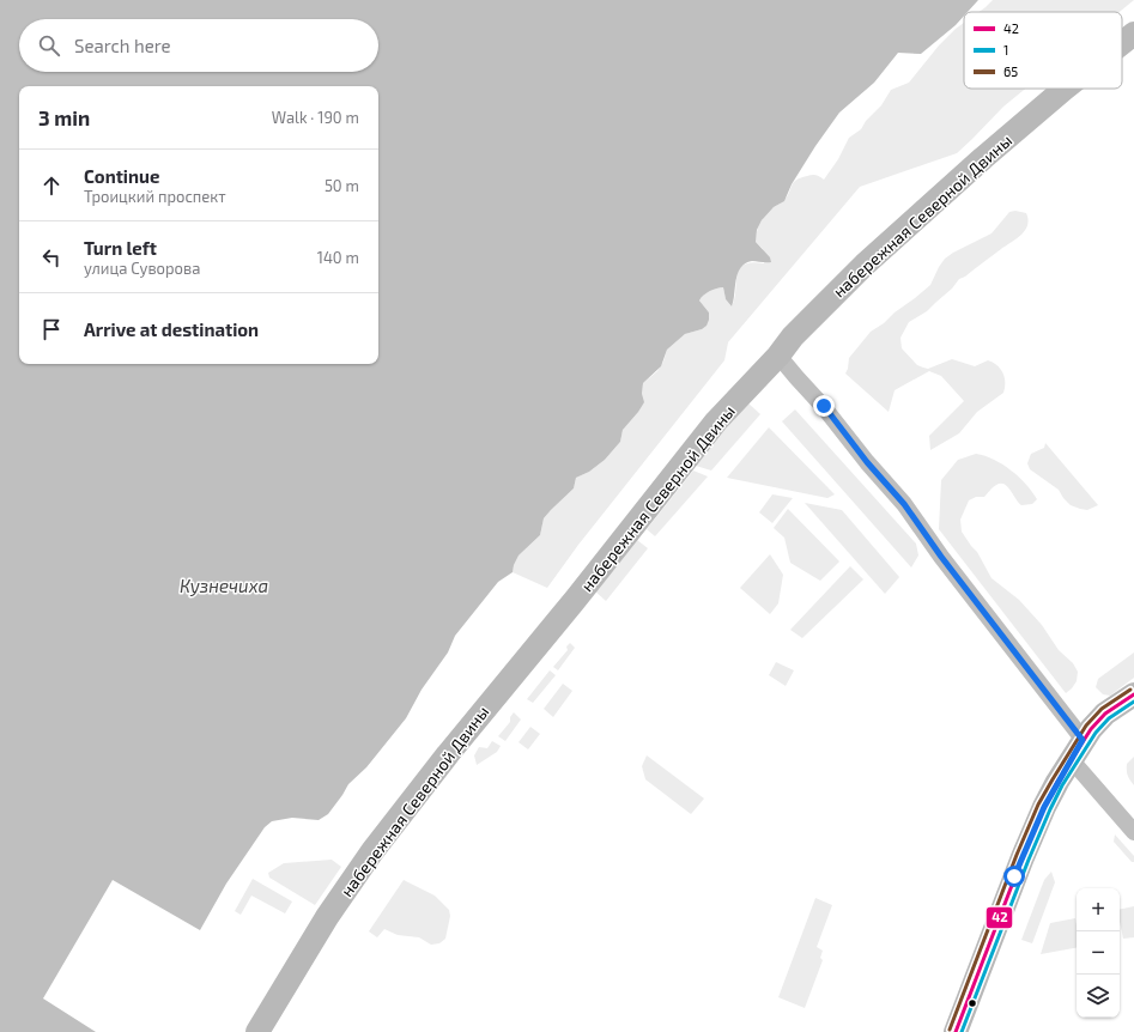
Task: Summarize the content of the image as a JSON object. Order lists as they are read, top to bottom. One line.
{"streets":{"street":["набережная Северной Двины"]},"water":["Кузнечиха"],"lines":["transit line 65","transit line 42","transit line 1"],"legend":["42","1","65"],"page":{"search":"Search here","heading":["3 min","Walk · 190 m"],"list":[["Continue","Троицкий проспект","50 m"],["Turn left","улица Суворова","140 m"],"Arrive at destination"],"map_buttons":["+","−"]}}
